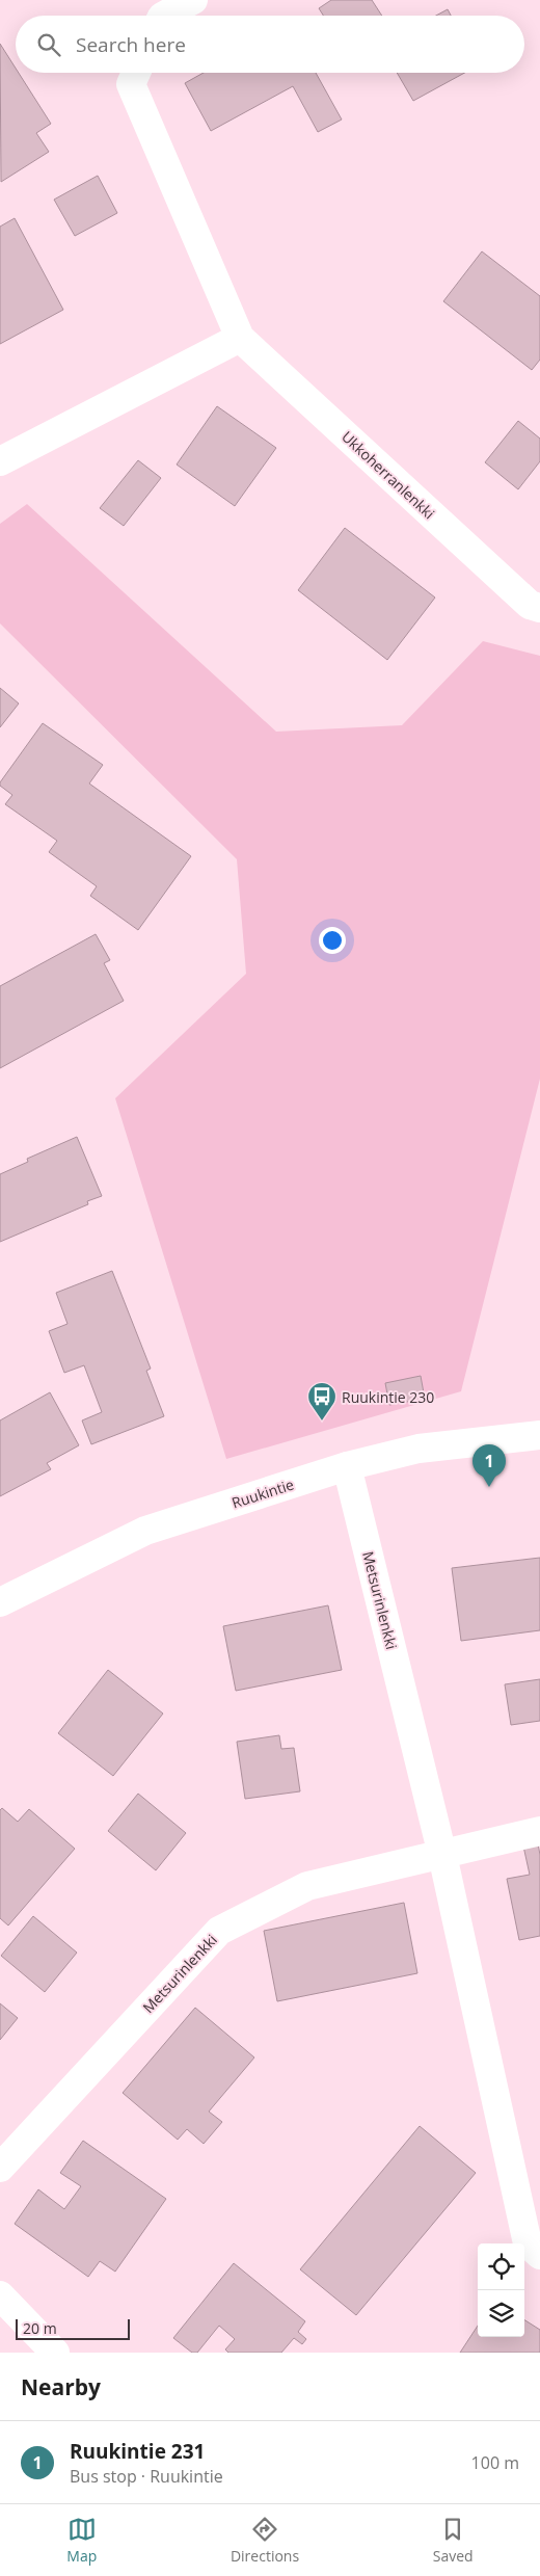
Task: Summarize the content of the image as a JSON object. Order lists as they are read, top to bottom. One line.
{"streets":{"street":["Ukkoherranlenkki","Ruukintie","Metsurinlenkki"]},"crossings":[["Ruukintie","Metsurinlenkki"]],"places":{"bus stop":["Ruukintie 230"]},"scale_bar":"20 m","page":{"search":"Search here","pins":"1","scale":"20 m","heading":"Nearby","list":[{"mark":"1","name":"Ruukintie 231","note":"Bus stop · Ruukintie","value":"100 m"}],"nav":["Map","Directions","Saved"]}}
